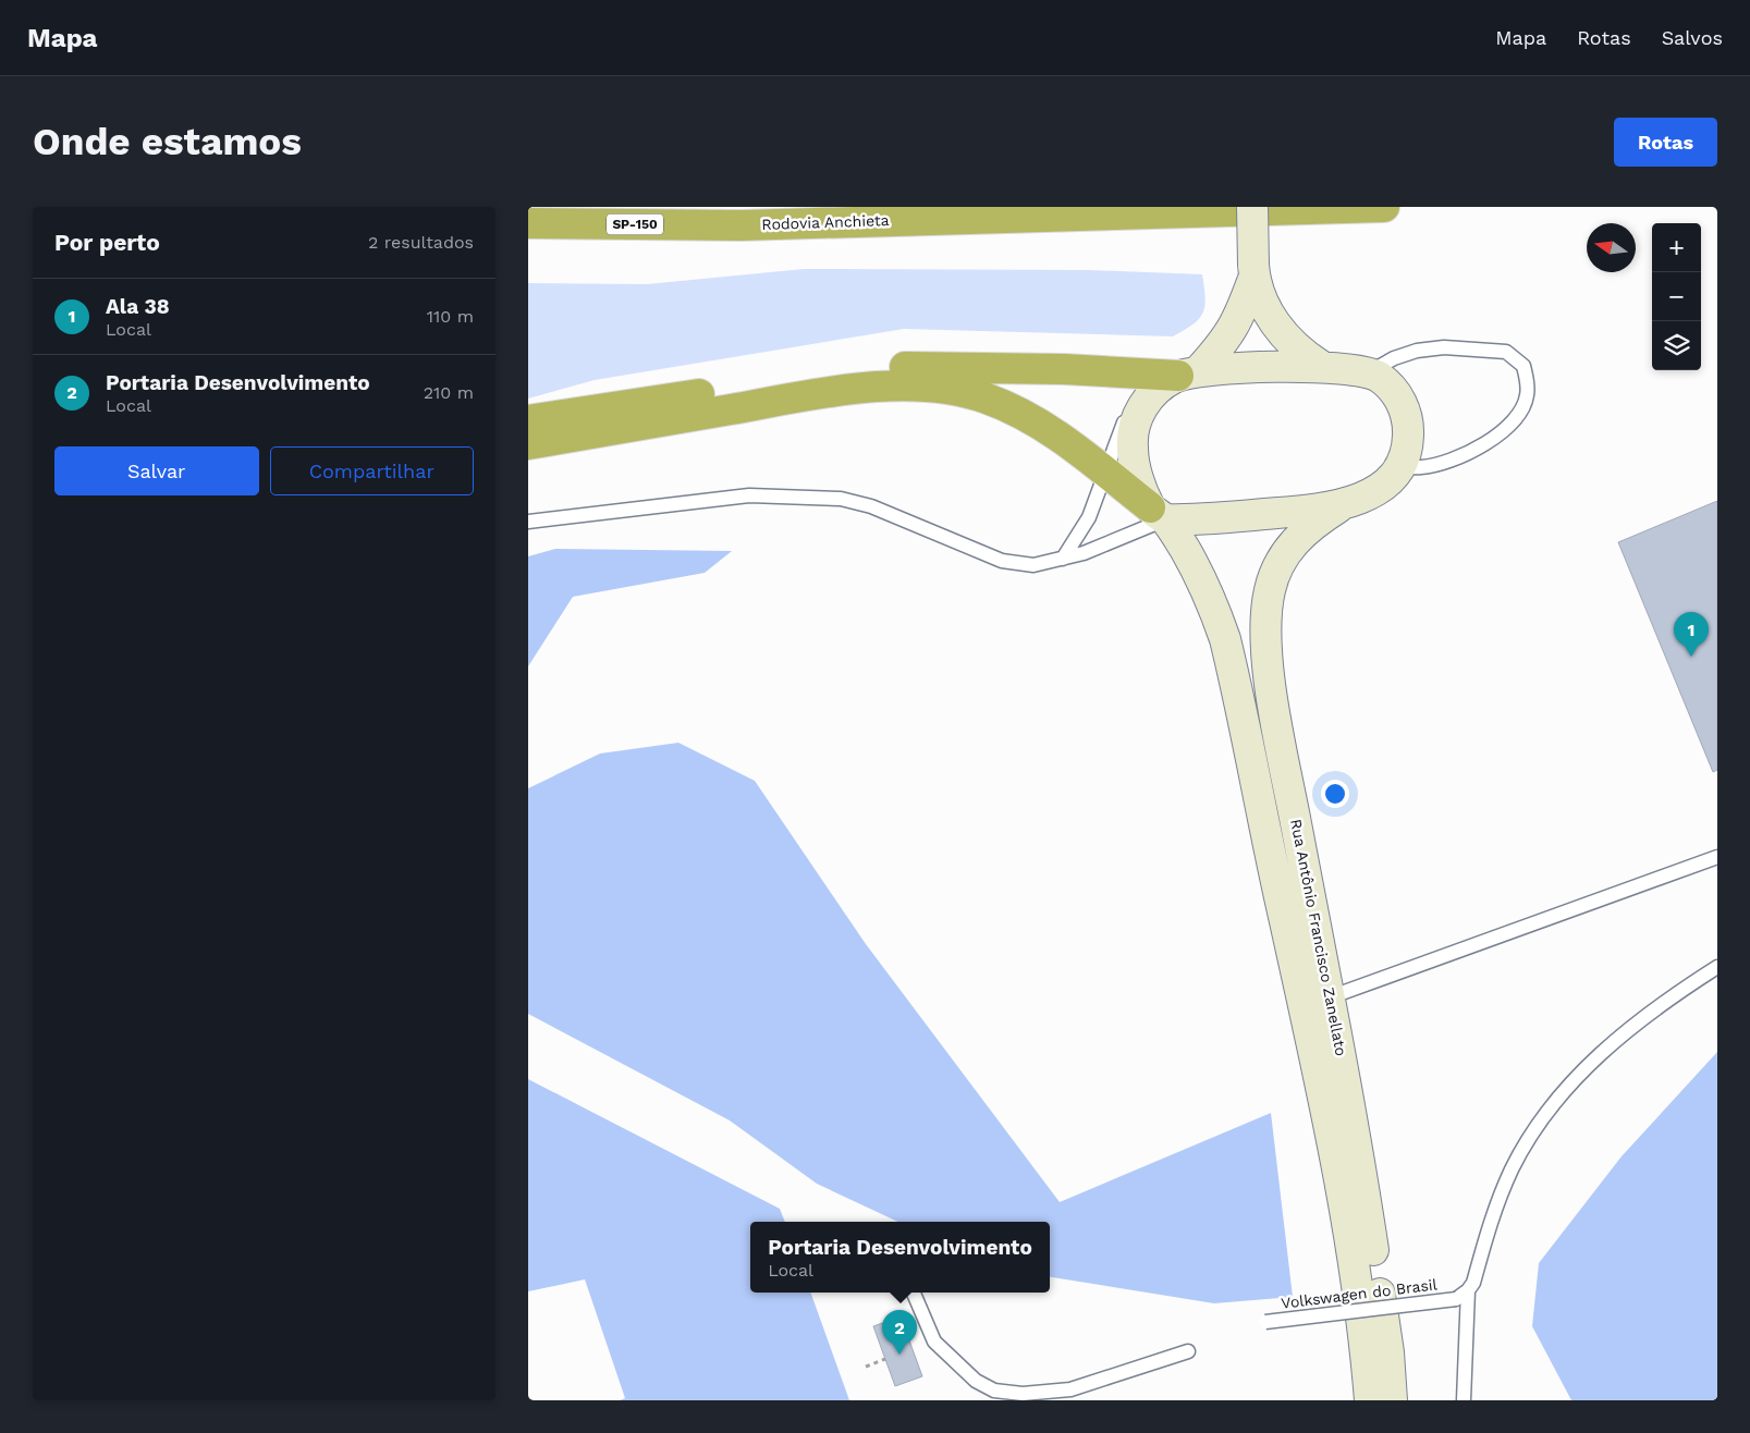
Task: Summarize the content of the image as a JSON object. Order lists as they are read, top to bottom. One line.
{"streets":{"highway":["Rodovia Anchieta","SP-150"],"street":["Rua Antônio Francisco Zanellato"],"lane":["Volkswagen do Brasil"]},"north":"left","page":{"header":"Mapa","nav":["Mapa","Rotas","Salvos"],"buttons":["Rotas",["Salvar","Compartilhar"]],"title":"Onde estamos","heading":["Por perto","2 resultados"],"map_buttons":["+","−"],"list":[{"mark":"1","name":"Ala 38","note":"Local","value":"110 m"},{"mark":"2","name":"Portaria Desenvolvimento","note":"Local","value":"210 m"}],"pins":["1","2"],"popup":["Portaria Desenvolvimento","Local"]}}
